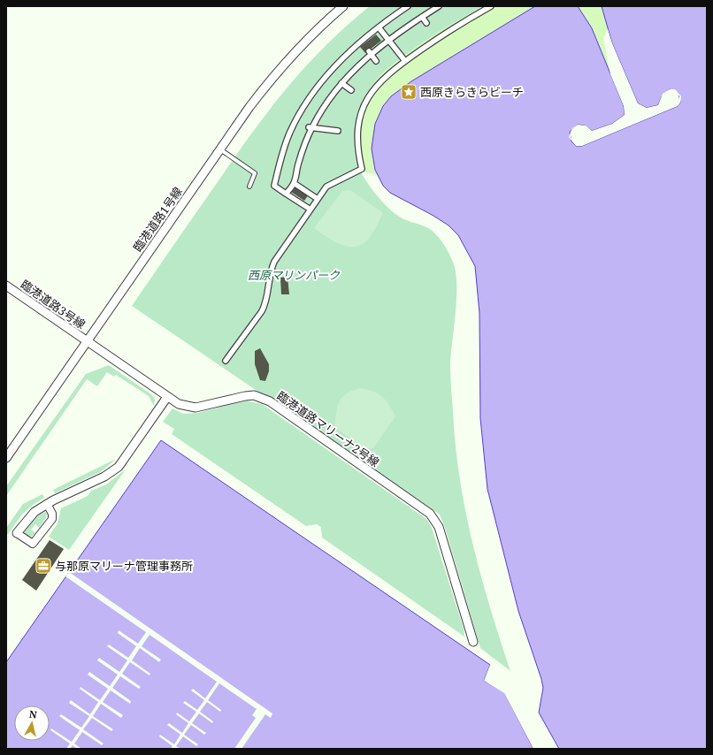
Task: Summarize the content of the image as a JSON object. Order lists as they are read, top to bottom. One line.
{"streets":{"street":["臨港道路1号線","臨港道路3号線","臨港道路マリーナ2号線"]},"crossings":[["臨港道路1号線","臨港道路3号線"],["臨港道路1号線","臨港道路マリーナ2号線"],["臨港道路3号線","臨港道路マリーナ2号線"]],"parks":["西原マリンパーク"],"places":{"place":["西原きらきらビーチ"],"office":["与那原マリーナ管理事務所"]},"north":"top"}
